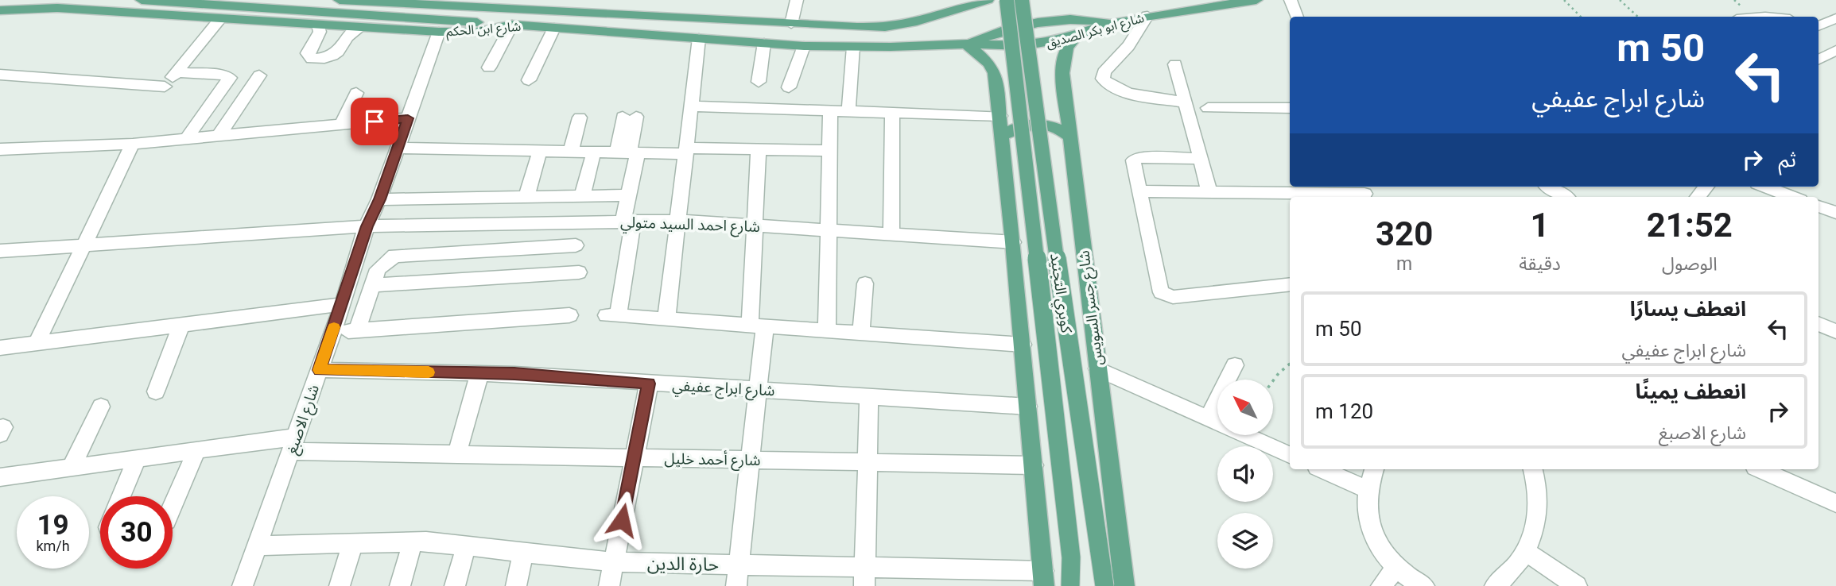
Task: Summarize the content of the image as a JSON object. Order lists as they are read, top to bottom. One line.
{"streets":{"main road":["شارع ابن الحكم","شارع ابو بكر الصديق","كوبري التجنيد","شارع جسر السويس"],"street":["شارع احمد السيد متولي","شارع ابراج عفيفي","شارع الاصبغ","شارع أحمد خليل","حارة الدين"]},"crossings":[["شارع ابن الحكم","شارع ابو بكر الصديق"],["شارع ابن الحكم","شارع الاصبغ"],["شارع ابو بكر الصديق","شارع جسر السويس"],["شارع احمد السيد متولي","شارع الاصبغ"],["شارع ابراج عفيفي","شارع الاصبغ"],["شارع الاصبغ","شارع أحمد خليل"],["شارع الاصبغ","حارة الدين"]],"north":"top left","page":{"turn":["50 m","شارع ابراج عفيفي"],"then":"ثم","eta":["21:52","الوصول","1","دقيقة","320","m"],"list":[{"name":"انعطف يسارًا","note":"شارع ابراج عفيفي","value":"50 m"},{"name":"انعطف يمينًا","note":"شارع الاصبغ","value":"120 m"}],"speed":"19 km/h","limit":"30"}}
